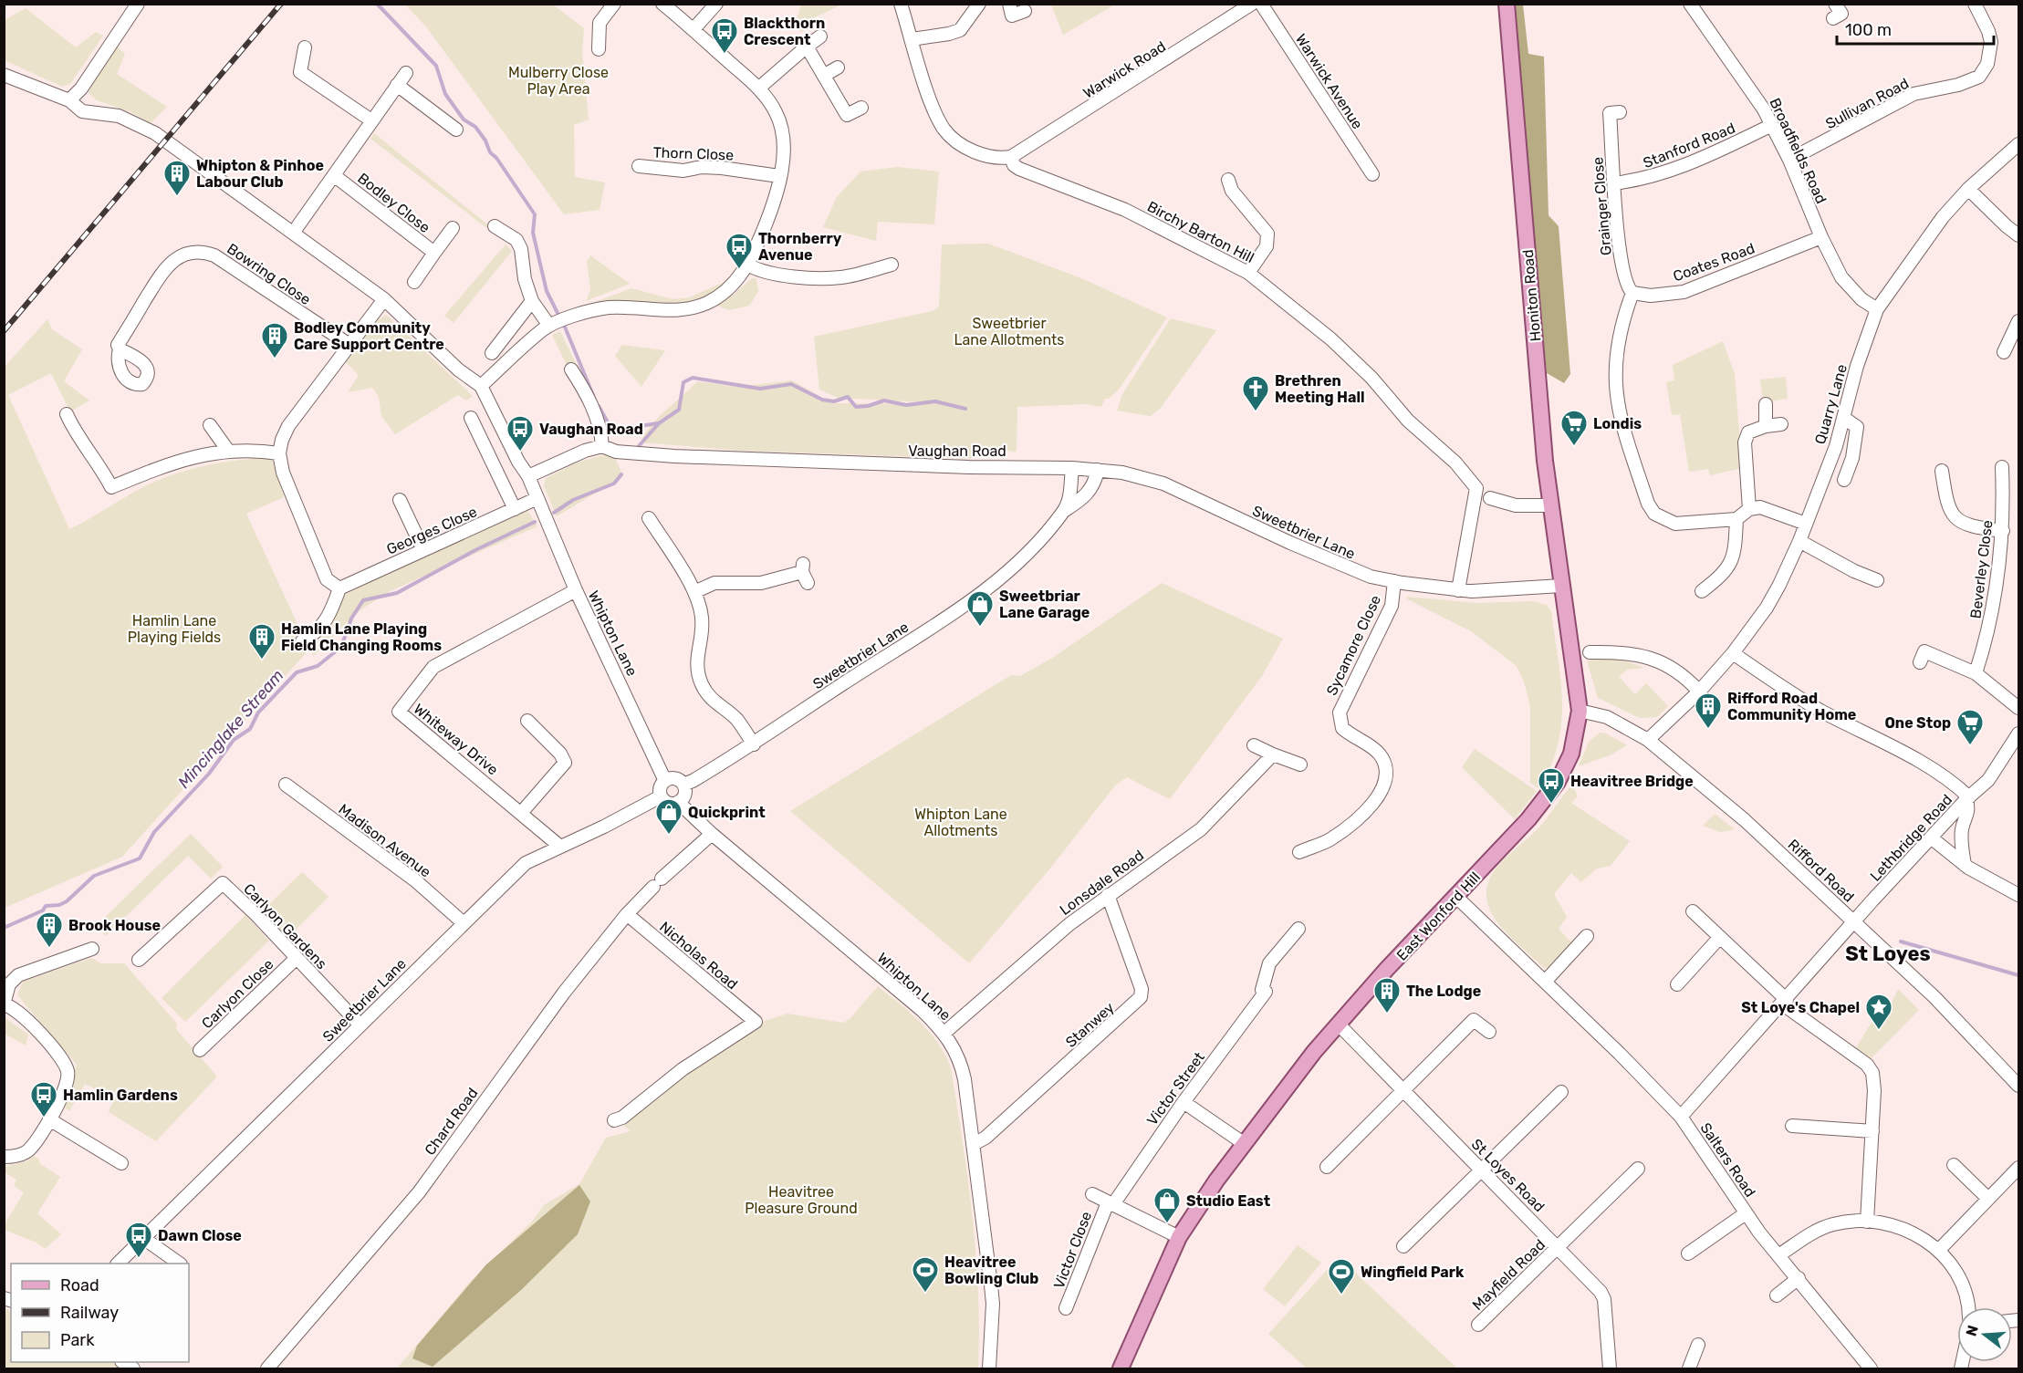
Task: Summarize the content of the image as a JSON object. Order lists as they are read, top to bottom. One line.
{"streets":{"main road":["Honiton Road","East Wonford Hill"],"street":["Warwick Road","Warwick Avenue","Sullivan Road","Stanford Road","Broadfields Road","Thorn Close","Bodley Close","Grainger Close","Birchy Barton Hill","Coates Road","Bowring Close","Quarry Lane","Vaughan Road","Georges Close","Sweetbrier Lane","Beverley Close","Whipton Lane","Sycamore Close","Whiteway Drive","Lethbridge Road","Madison Avenue","Rifford Road","Lonsdale Road","Carlyon Gardens","Nicholas Road","Carlyon Close","Stanwey","Victor Street","Chard Road","Salters Road","St Loyes Road","Victor Close","Mayfield Road"]},"crossings":[["Warwick Road","Birchy Barton Hill"],["Sullivan Road","Broadfields Road"],["Stanford Road","Broadfields Road"],["Stanford Road","Grainger Close"],["Broadfields Road","Coates Road"],["Broadfields Road","Quarry Lane"],["Grainger Close","Coates Road"],["Birchy Barton Hill","Sweetbrier Lane"],["Honiton Road","Sweetbrier Lane"],["Honiton Road","East Wonford Hill"],["Quarry Lane","Rifford Road"],["Vaughan Road","Sweetbrier Lane"],["Georges Close","Whipton Lane"],["Sweetbrier Lane","Whipton Lane"],["Sweetbrier Lane","Sycamore Close"],["Sweetbrier Lane","Whiteway Drive"],["Sweetbrier Lane","Madison Avenue"],["Sweetbrier Lane","East Wonford Hill"],["Sweetbrier Lane","Carlyon Gardens"],["Whipton Lane","Whiteway Drive"],["Whipton Lane","Lonsdale Road"],["Whipton Lane","Stanwey"],["Whipton Lane","Chard Road"],["Lethbridge Road","Rifford Road"],["Lethbridge Road","Salters Road"],["Rifford Road","East Wonford Hill"],["Lonsdale Road","Stanwey"],["East Wonford Hill","Salters Road"],["East Wonford Hill","St Loyes Road"],["Carlyon Gardens","Carlyon Close"],["Nicholas Road","Chard Road"],["Victor Street","Victor Close"],["St Loyes Road","Mayfield Road"]],"districts":["St Loyes"],"water":["Mincinglake Stream"],"parks":["Mulberry Close Play Area","Sweetbrier Lane Allotments","Hamlin Lane Playing Fields","Whipton Lane Allotments","Heavitree Pleasure Ground"],"places":{"bus stop":["Blackthorn Crescent","Thornberry Avenue","Vaughan Road","Heavitree Bridge","Hamlin Gardens","Dawn Close"],"building":["Whipton & Pinhoe Labour Club","Bodley Community Care Support Centre","Hamlin Lane Playing Field Changing Rooms","Rifford Road Community Home","Brook House","The Lodge"],"church":["Brethren Meeting Hall"],"supermarket":["Londis","One Stop"],"shop":["Sweetbriar Lane Garage","Quickprint","Studio East"],"place":["St Loye's Chapel"],"sports":["Heavitree Bowling Club","Wingfield Park"]},"legend":["Road","Railway","Park"],"scale_bar":"100 m","north":"left"}
